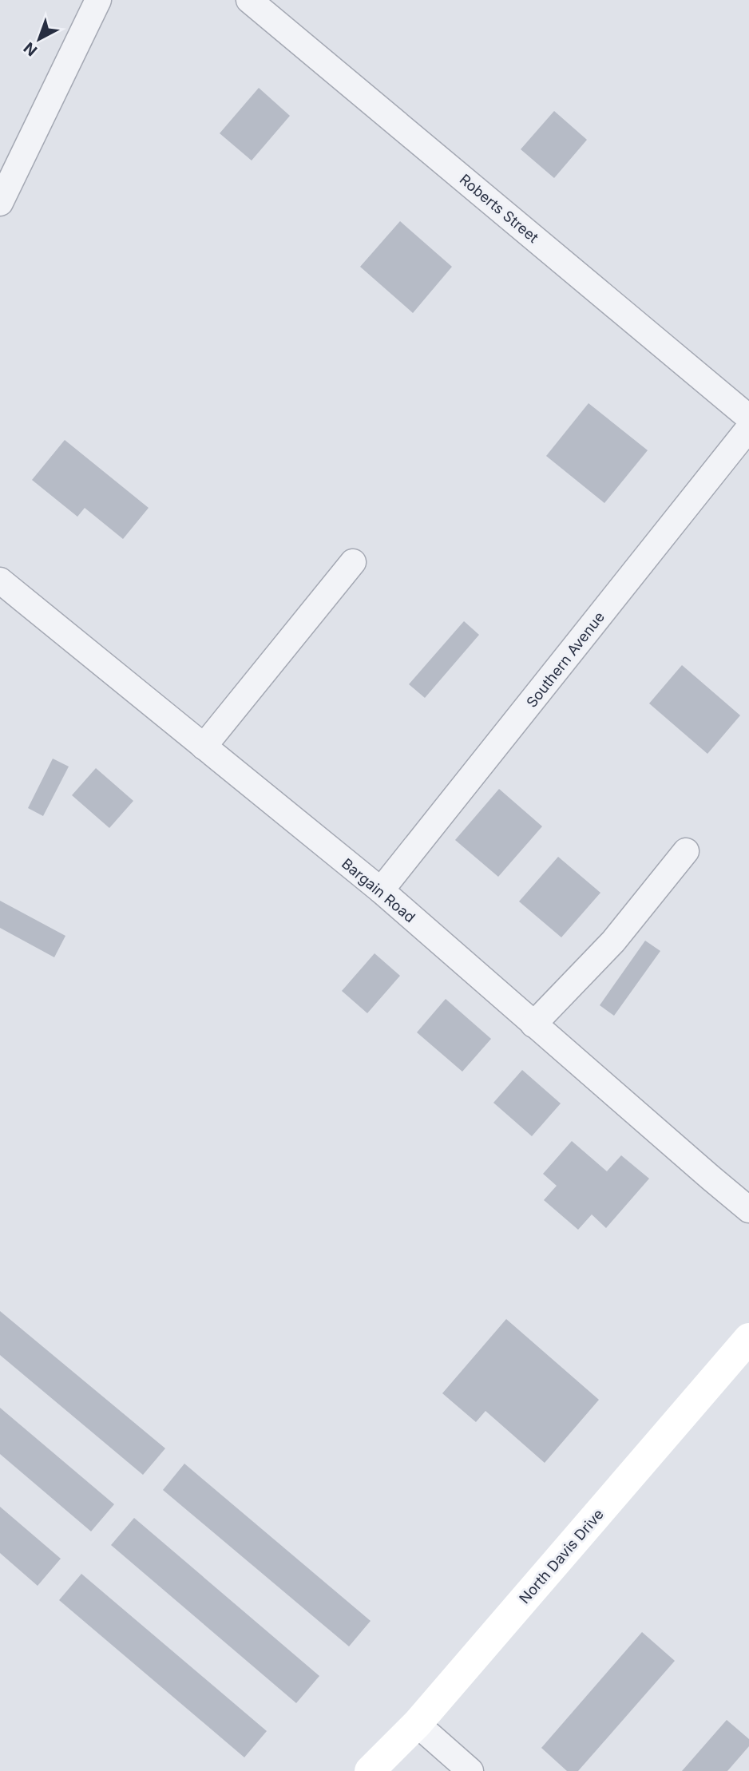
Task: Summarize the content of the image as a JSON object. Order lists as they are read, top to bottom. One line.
{"streets":{"main road":["North Davis Drive"],"street":["Roberts Street","Southern Avenue","Bargain Road"]},"crossings":[["Southern Avenue","Bargain Road"]],"north":"bottom left"}
